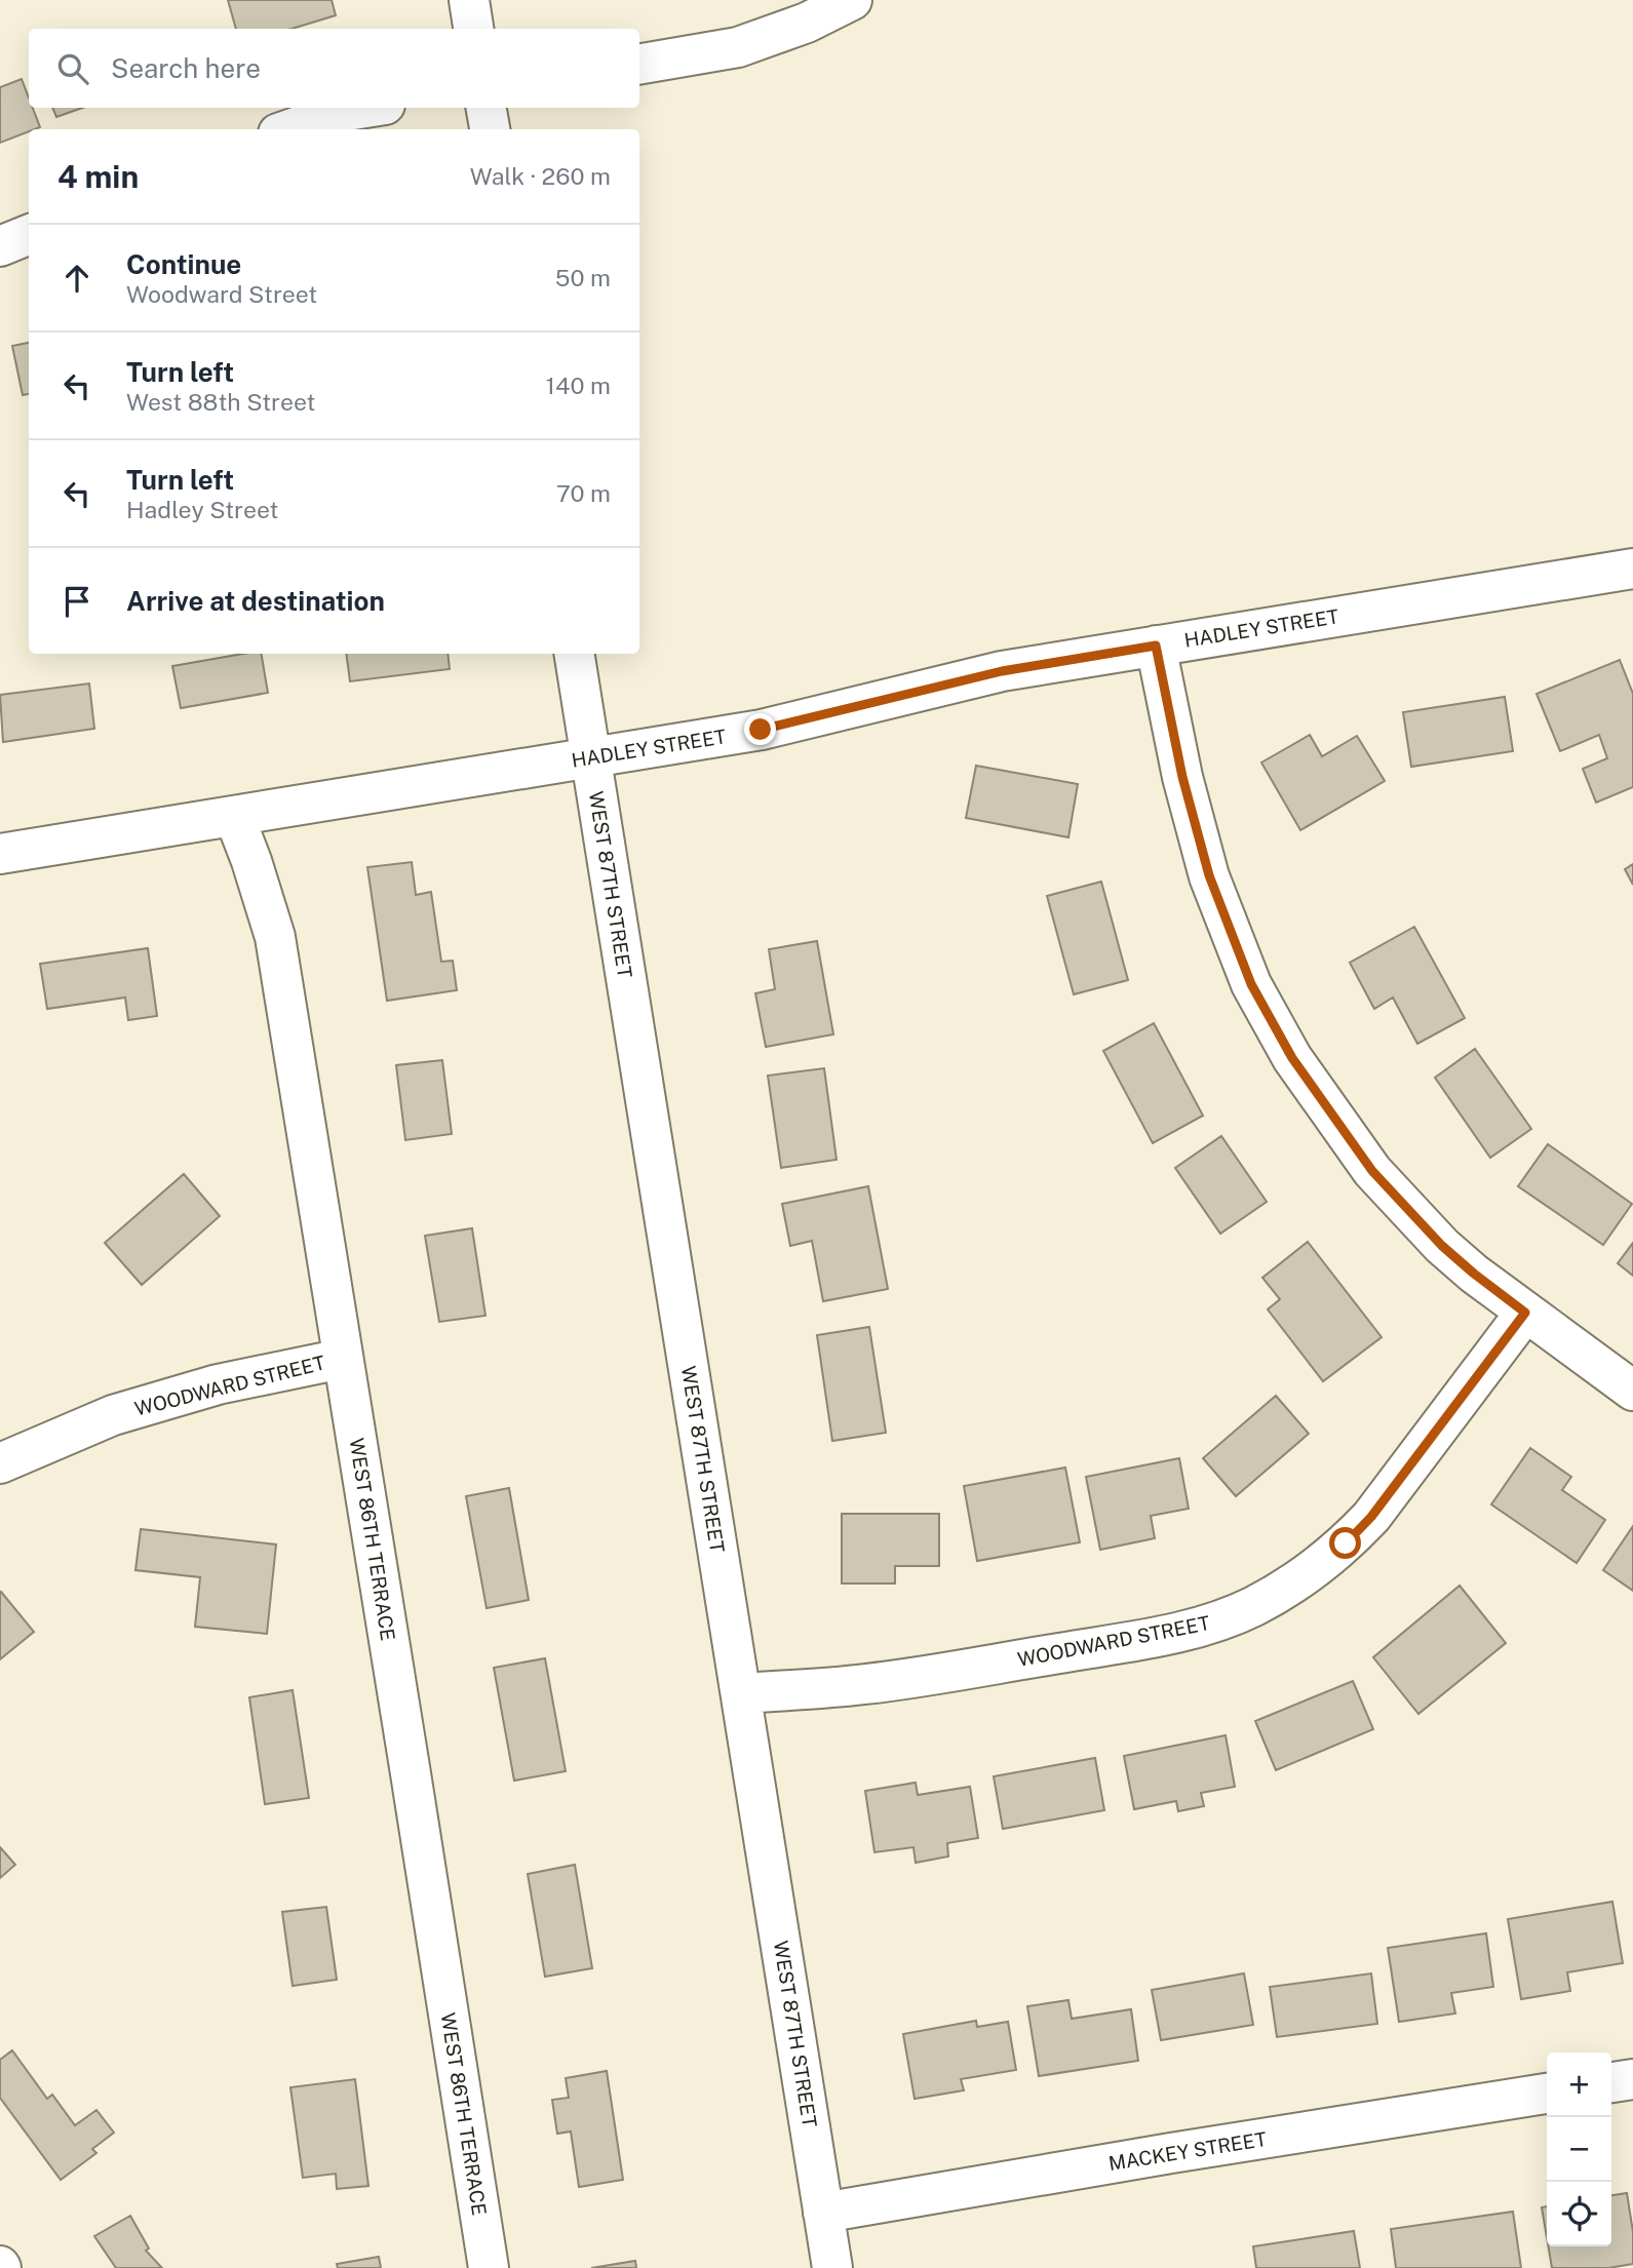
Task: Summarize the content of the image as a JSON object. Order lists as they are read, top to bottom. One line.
{"streets":{"street":["HADLEY STREET","WEST 87TH STREET","WOODWARD STREET","WEST 86TH TERRACE","MACKEY STREET"]},"crossings":[["HADLEY STREET","WEST 87TH STREET"],["HADLEY STREET","WEST 86TH TERRACE"],["WEST 87TH STREET","WOODWARD STREET"],["WEST 87TH STREET","MACKEY STREET"],["WOODWARD STREET","WEST 86TH TERRACE"]],"page":{"search":"Search here","heading":["4 min","Walk · 260 m"],"list":[["Continue","Woodward Street","50 m"],["Turn left","West 88th Street","140 m"],["Turn left","Hadley Street","70 m"],"Arrive at destination"],"map_buttons":["+","−"]}}
